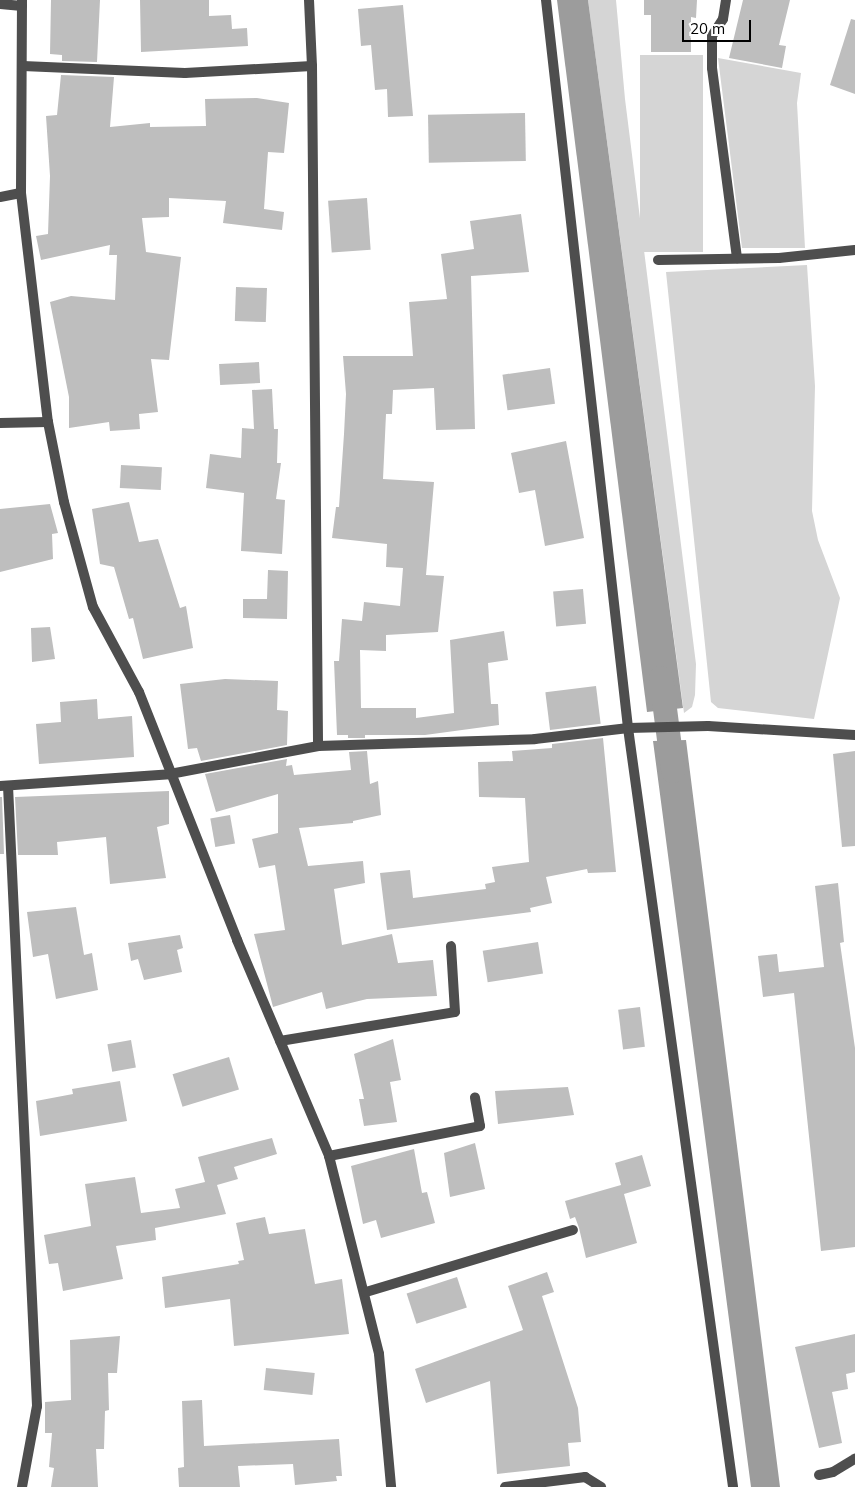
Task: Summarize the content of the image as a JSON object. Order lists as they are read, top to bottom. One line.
{"scale_bar":"20 m"}
